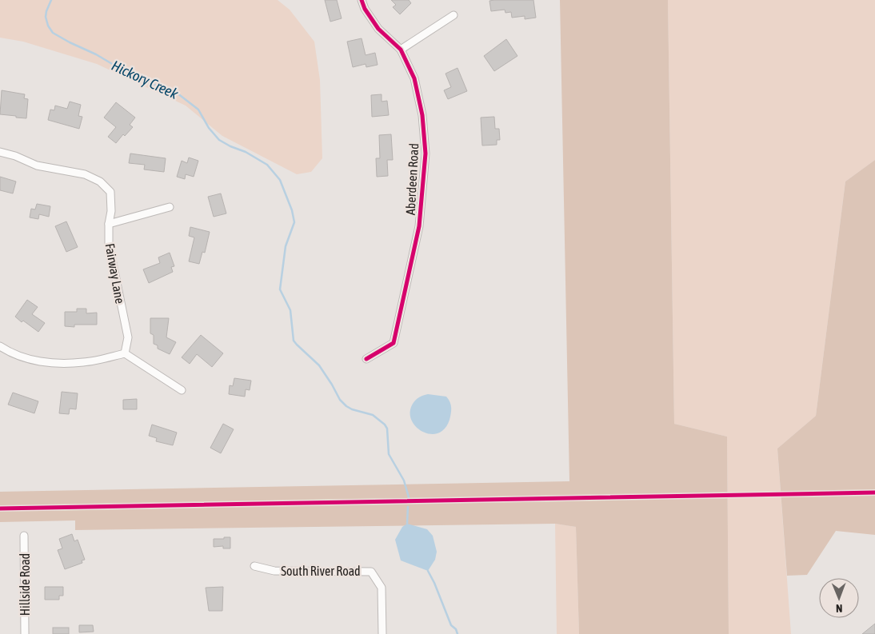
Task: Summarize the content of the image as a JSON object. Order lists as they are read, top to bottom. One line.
{"streets":{"street":["Aberdeen Road","Fairway Lane","South River Road","Hillside Road"]},"water":["Hickory Creek"],"north":"bottom"}
